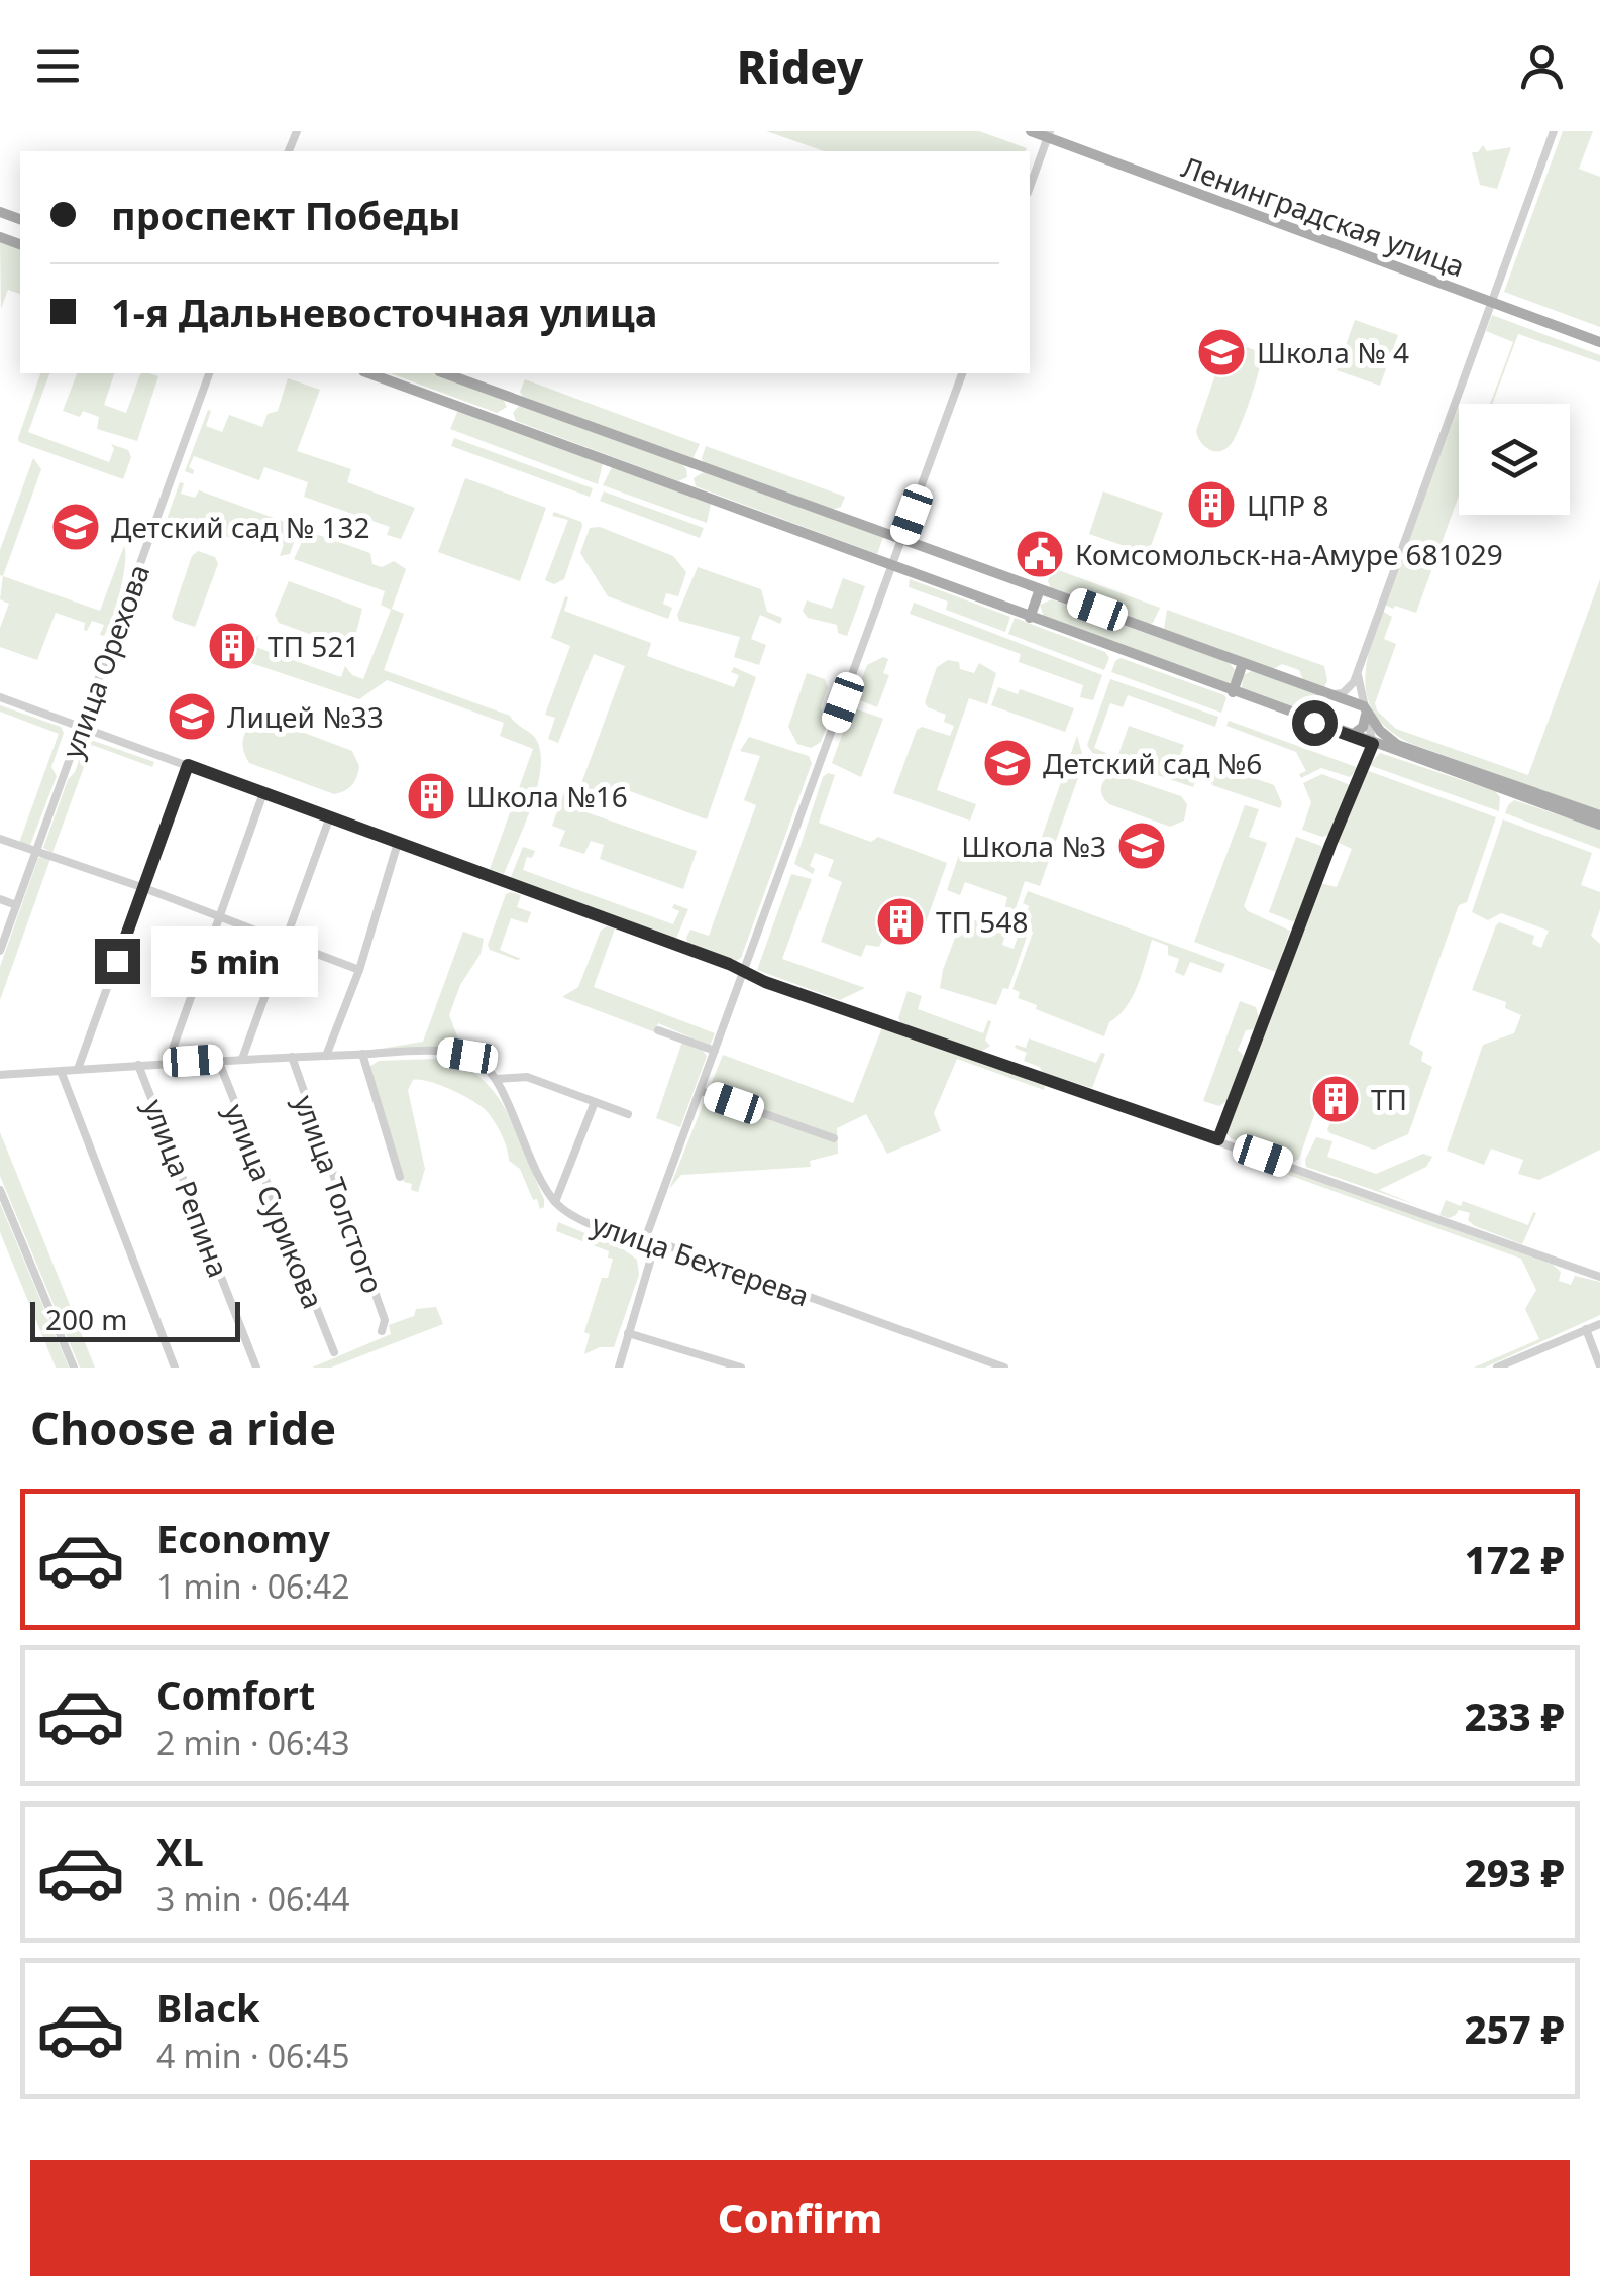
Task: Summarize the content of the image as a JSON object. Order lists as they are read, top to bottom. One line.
{"streets":{"main road":["Ленинградская улица"],"street":["улица Орехова","улица Репина","улица Толстого","улица Сурикова","улица Бехтерева"]},"places":{"school or university":["Школа № 4","Детский сад № 132","Лицей №33","Детский сад №6","Школа №3"],"building":["ЦПР 8","ТП 521","Школа №16","ТП 548","ТП"],"public building":["Комсомольск-на-Амуре 681029"]},"scale_bar":"200 m","page":{"header":"Ridey","banner":["проспект Победы","1-я Дальневосточная улица"],"bubble":"5 min","scale":"200 m","heading":"Choose a ride","list":[{"name":"Economy","note":"1 min · 06:42","value":"172 ₽"},{"name":"Comfort","note":"2 min · 06:43","value":"233 ₽"},{"name":"XL","note":"3 min · 06:44","value":"293 ₽"},{"name":"Black","note":"4 min · 06:45","value":"257 ₽"}],"buttons":"Confirm"}}
